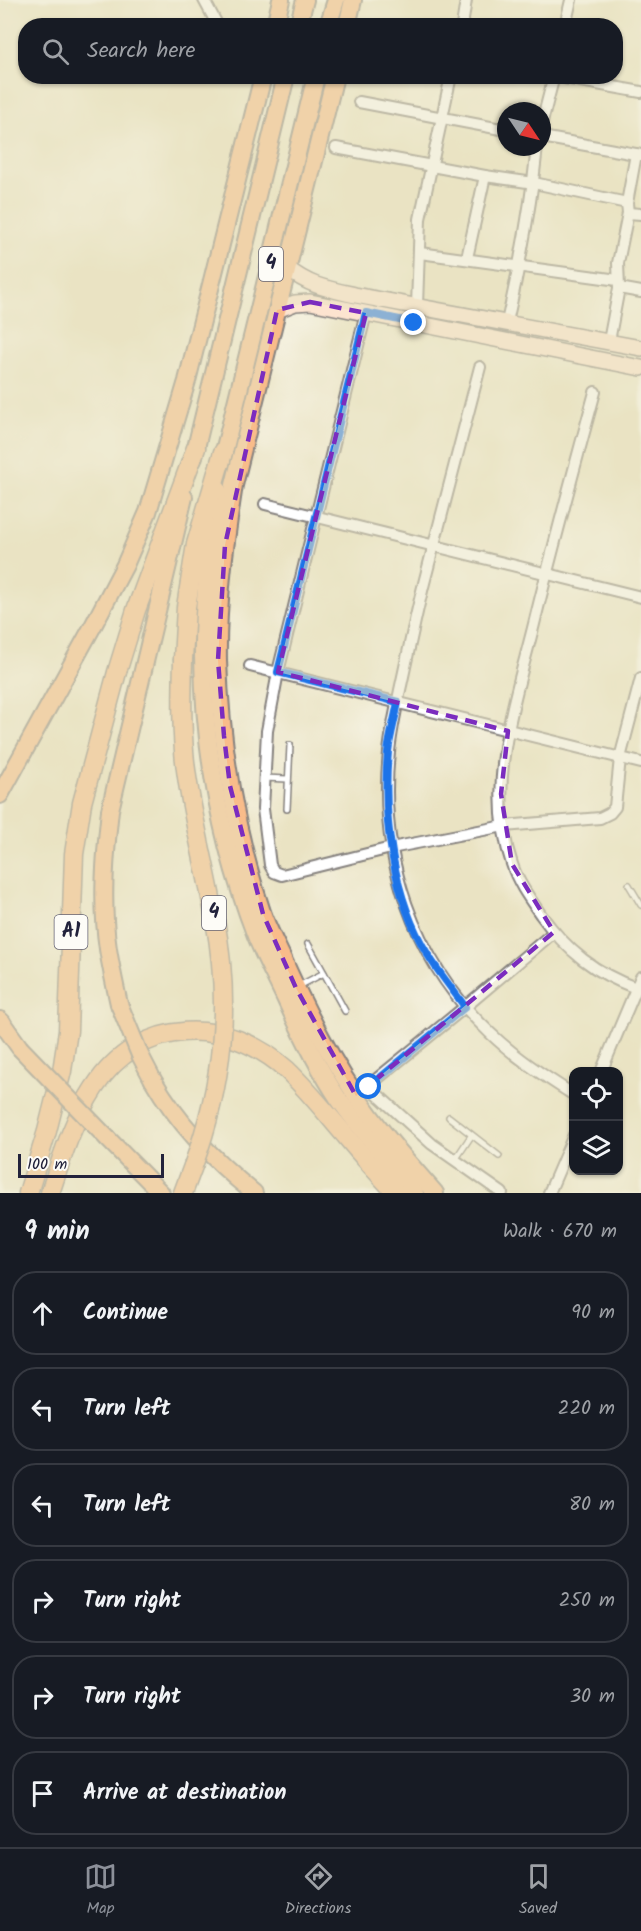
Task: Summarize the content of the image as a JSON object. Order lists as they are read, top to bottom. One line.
{"streets":{"highway":["4","A1"]},"crossings":[["4","A1"]],"scale_bar":"100 m","north":"bottom right","page":{"search":"Search here","scale":"100 m","heading":["9 min","Walk · 670 m"],"list":[["Continue","90 m"],["Turn left","220 m"],["Turn left","80 m"],["Turn right","250 m"],["Turn right","30 m"],"Arrive at destination"],"nav":["Map","Directions","Saved"]}}
